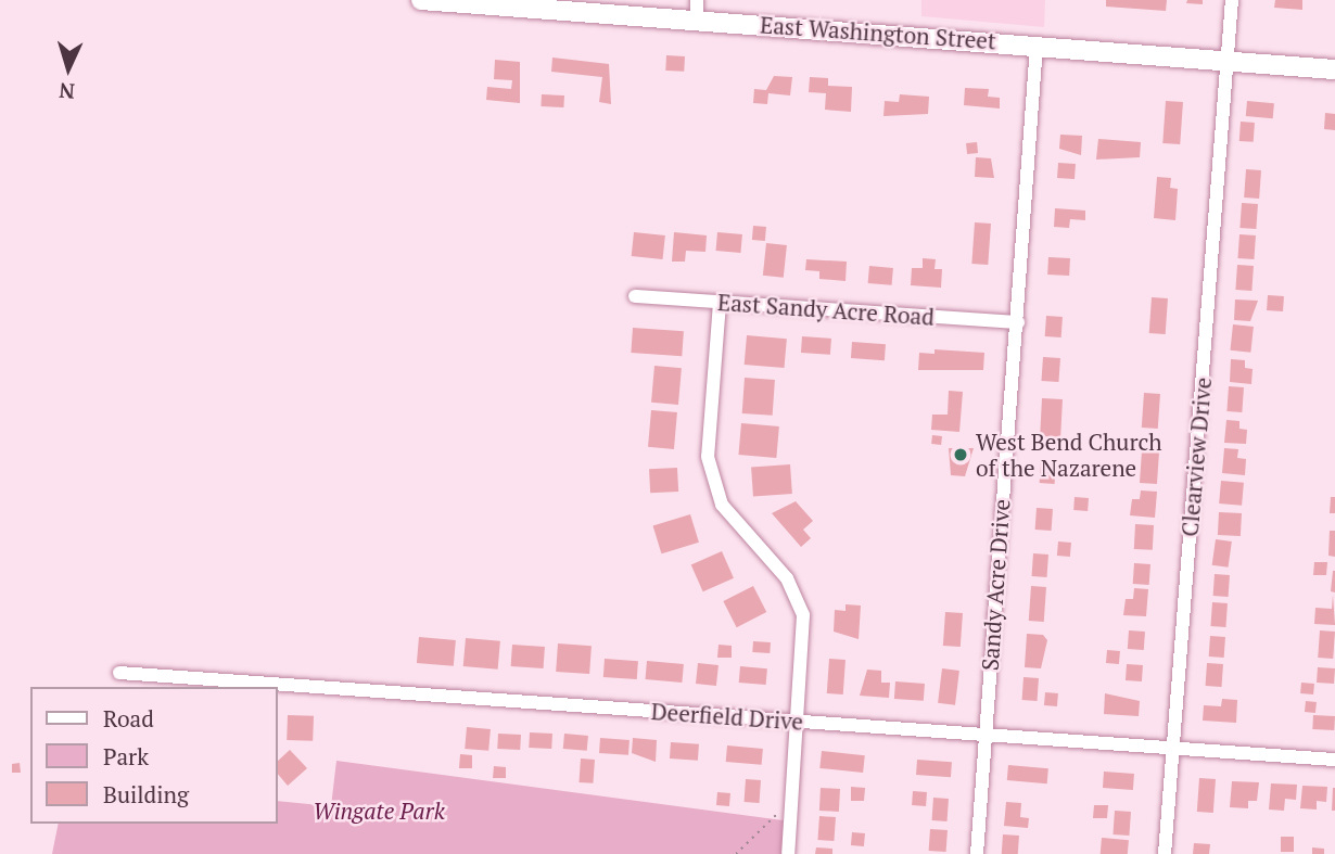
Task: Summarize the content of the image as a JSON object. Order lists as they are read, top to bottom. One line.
{"streets":{"main road":["East Washington Street"],"street":["East Sandy Acre Road","Clearview Drive","Sandy Acre Drive","Deerfield Drive"]},"crossings":[["East Washington Street","Clearview Drive"],["East Washington Street","Sandy Acre Drive"],["East Sandy Acre Road","Sandy Acre Drive"],["Clearview Drive","Deerfield Drive"],["Sandy Acre Drive","Deerfield Drive"]],"parks":["Wingate Park"],"places":["West Bend Church of the Nazarene"],"legend":["Road","Park","Building"],"north":"bottom"}
